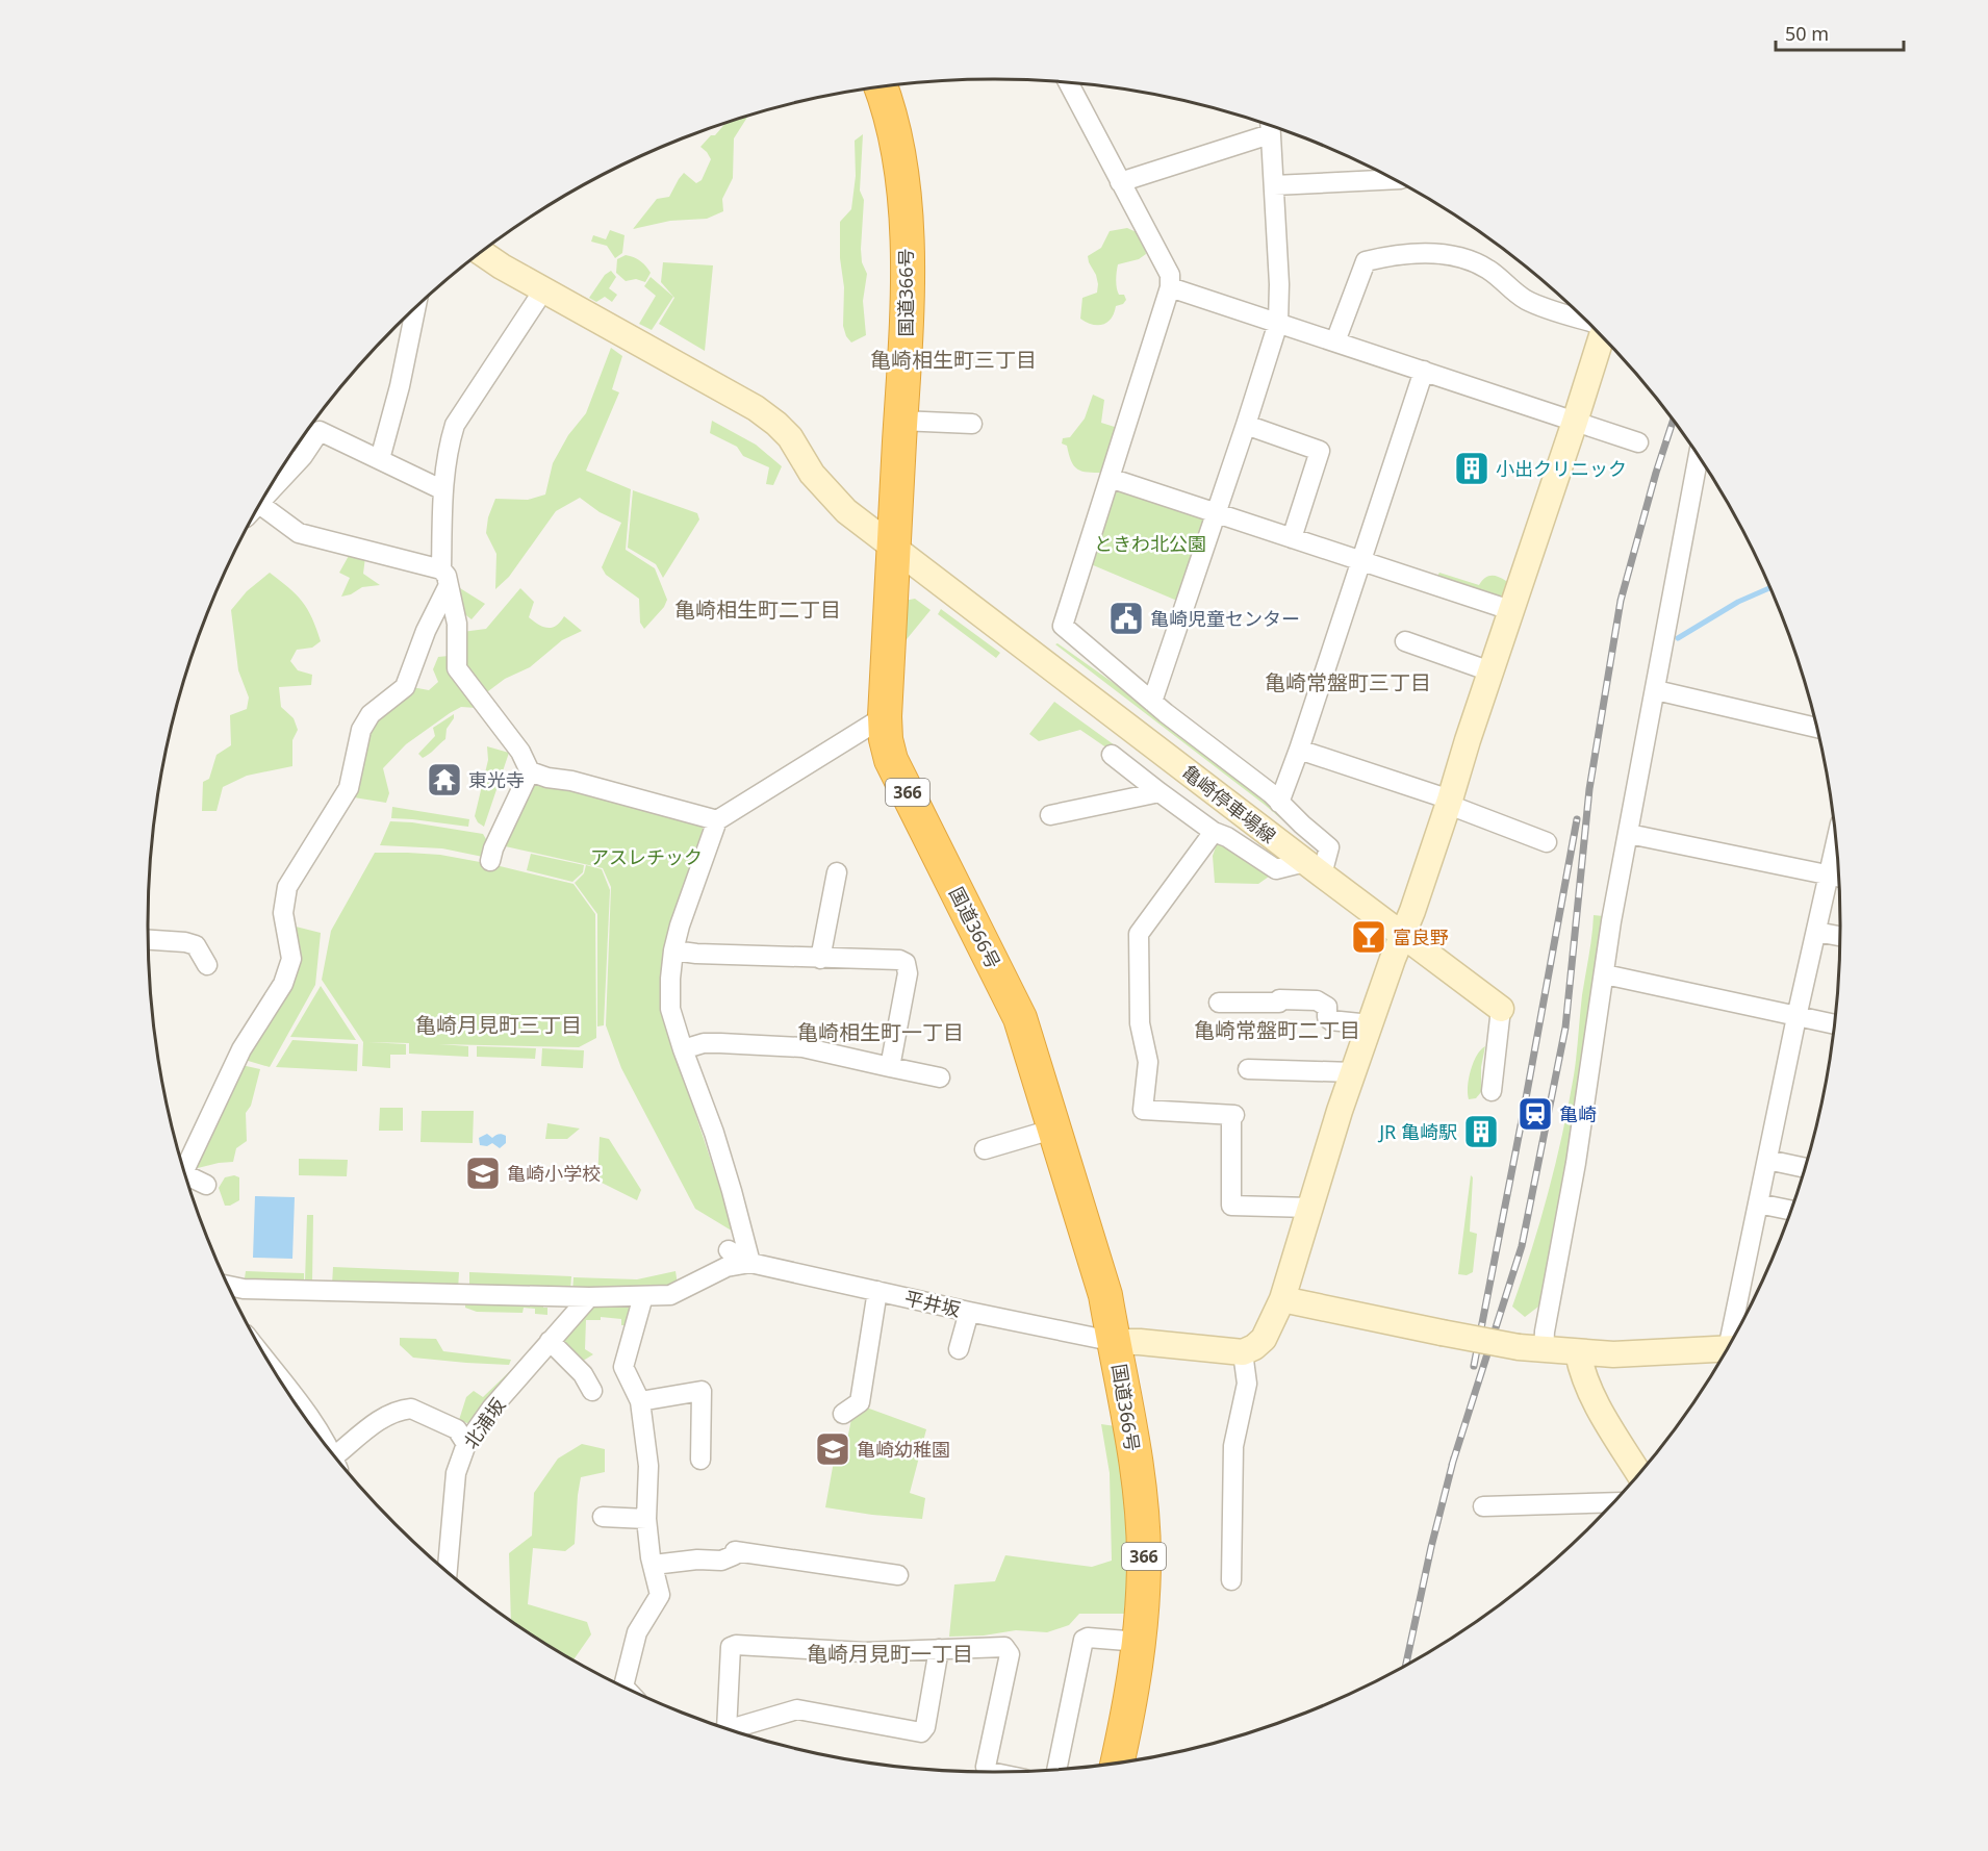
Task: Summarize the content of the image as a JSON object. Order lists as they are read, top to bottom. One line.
{"streets":{"highway":["国道366号","366"],"street":["亀崎停車場線","平井坂","北浦坂"]},"crossings":[["国道366号","亀崎停車場線"],["国道366号","平井坂"]],"districts":["亀崎相生町三丁目","亀崎相生町二丁目","亀崎常盤町三丁目","亀崎月見町三丁目","亀崎常盤町二丁目","亀崎相生町一丁目","亀崎月見町一丁目"],"parks":["ときわ北公園","アスレチック"],"places":{"building":["小出クリニック","JR 亀崎駅"],"public building":["亀崎児童センター"],"temple":["東光寺"],"bar":["富良野"],"station":["亀崎"],"school or university":["亀崎小学校","亀崎幼稚園"]},"scale_bar":"50 m"}
